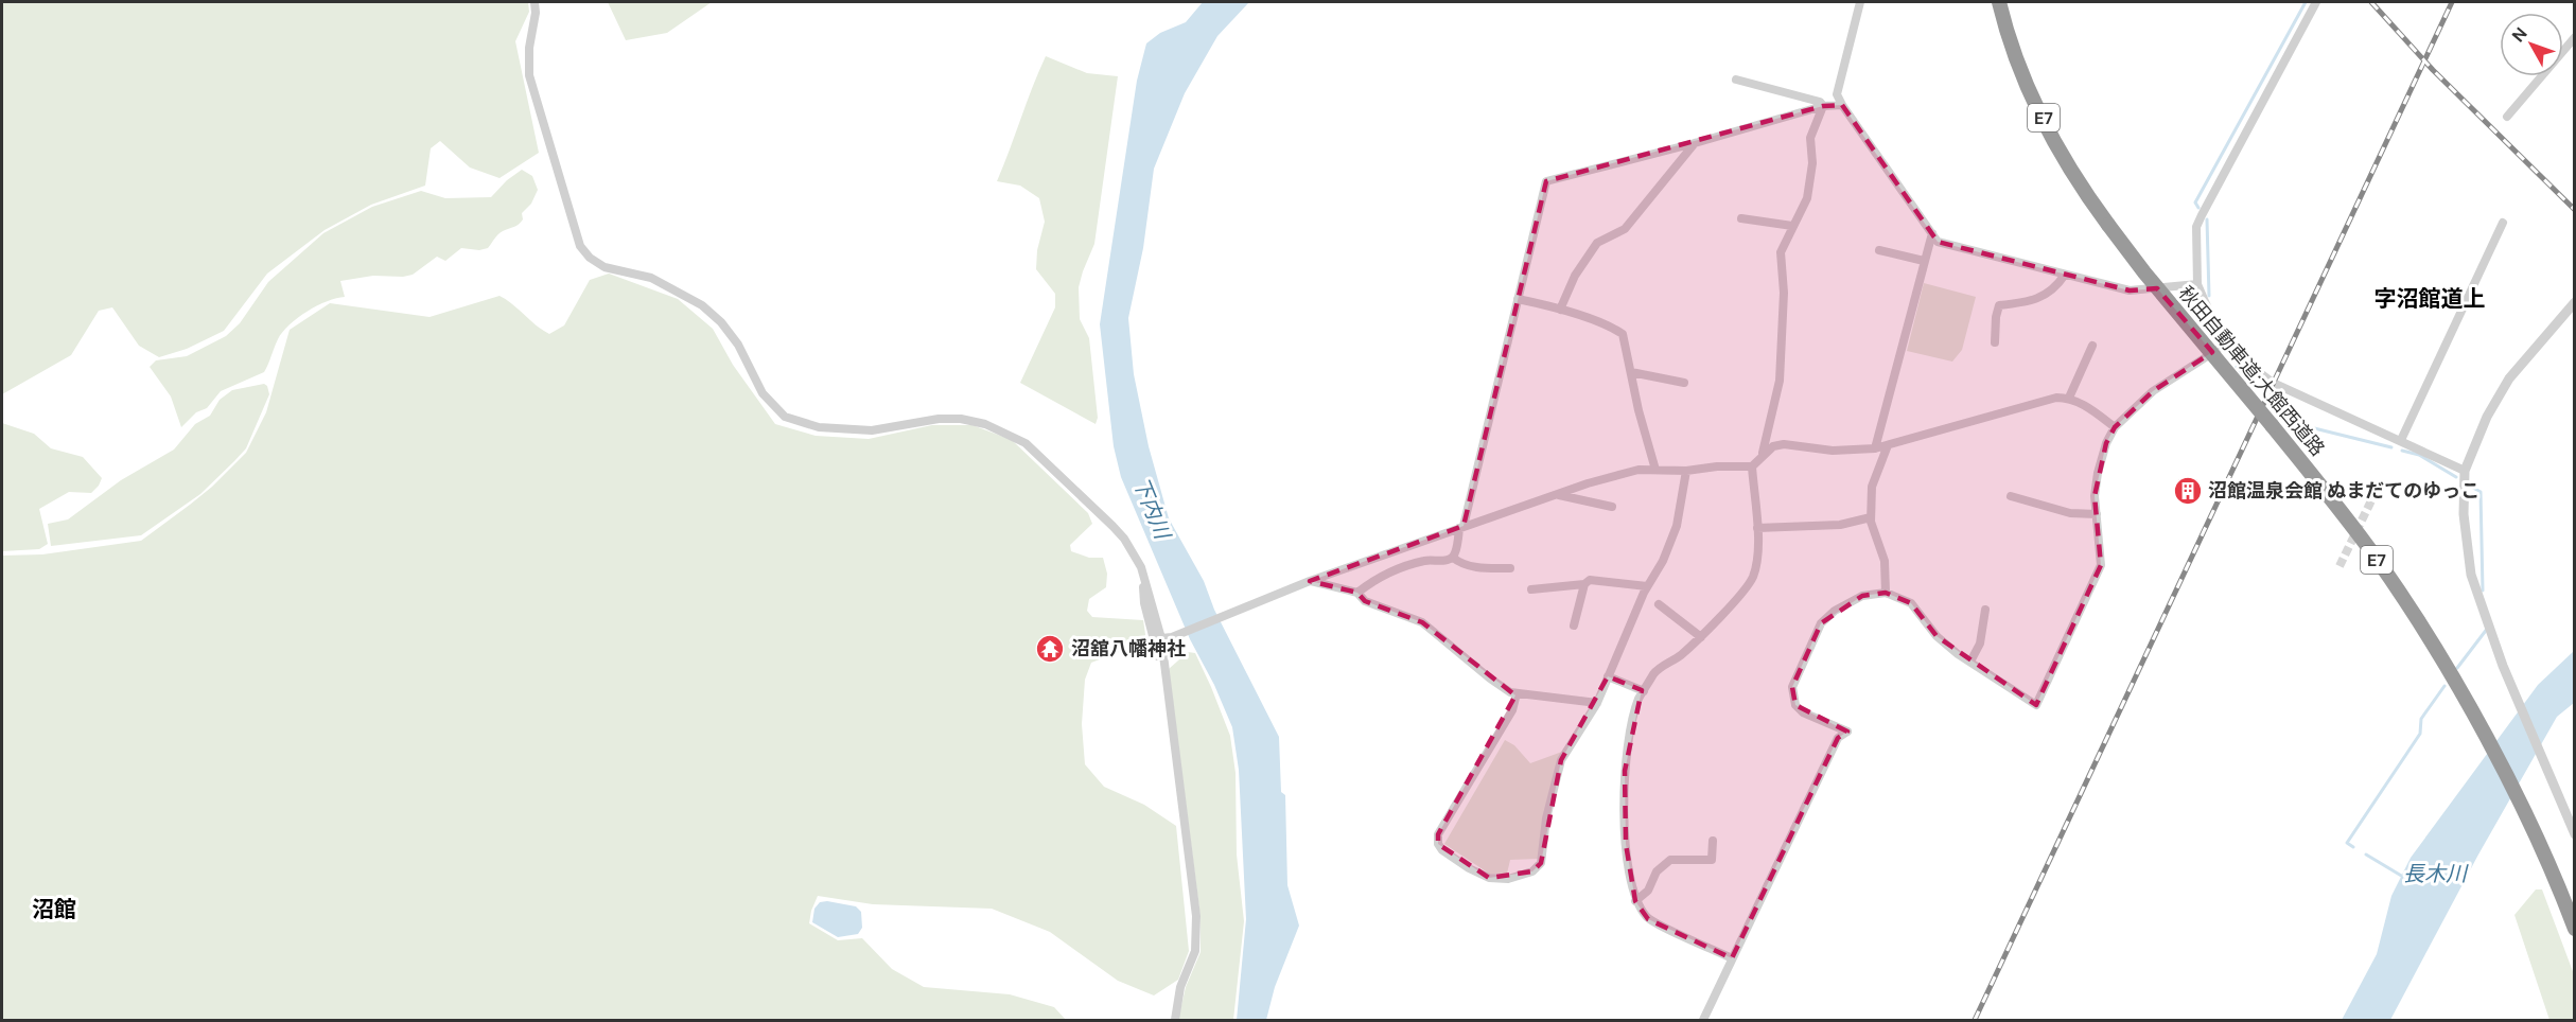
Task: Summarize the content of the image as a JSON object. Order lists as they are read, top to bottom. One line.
{"streets":{"highway":["E7","秋田自動車道;大館西道路"]},"districts":["字沼館道上","沼館"],"water":["下内川","長木川"],"places":{"building":["沼館温泉会館 ぬまだてのゆっこ"],"temple":["沼舘八幡神社"]},"north":"top left"}
